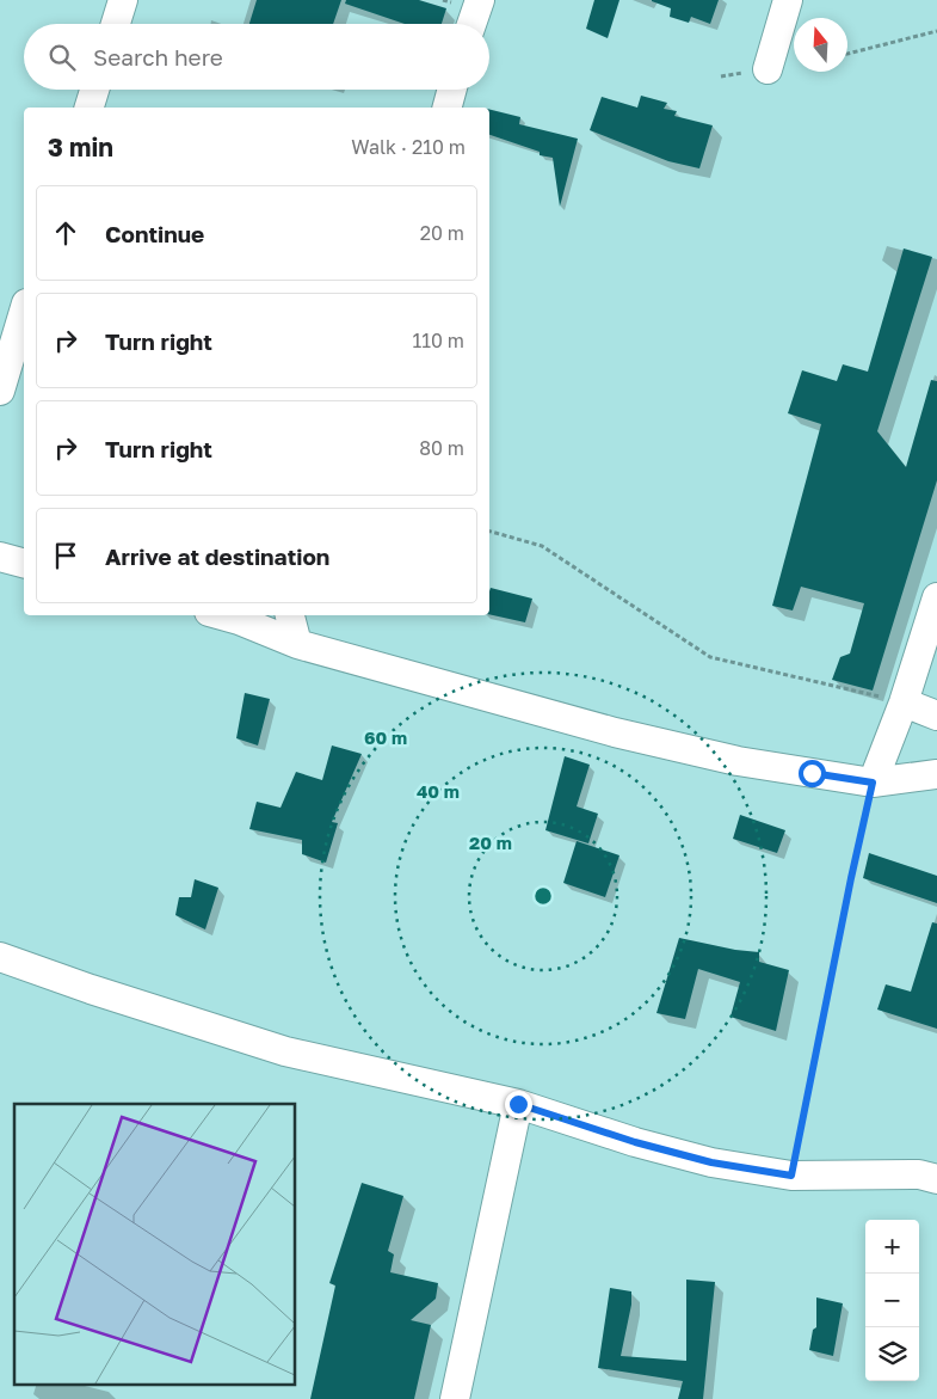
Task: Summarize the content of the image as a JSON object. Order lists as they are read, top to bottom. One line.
{"north":"top","page":{"search":"Search here","heading":["3 min","Walk · 210 m"],"list":[["Continue","20 m"],["Turn right","110 m"],["Turn right","80 m"],"Arrive at destination"],"map_buttons":["+","−"]},"rings":["60 m","40 m","20 m"]}
